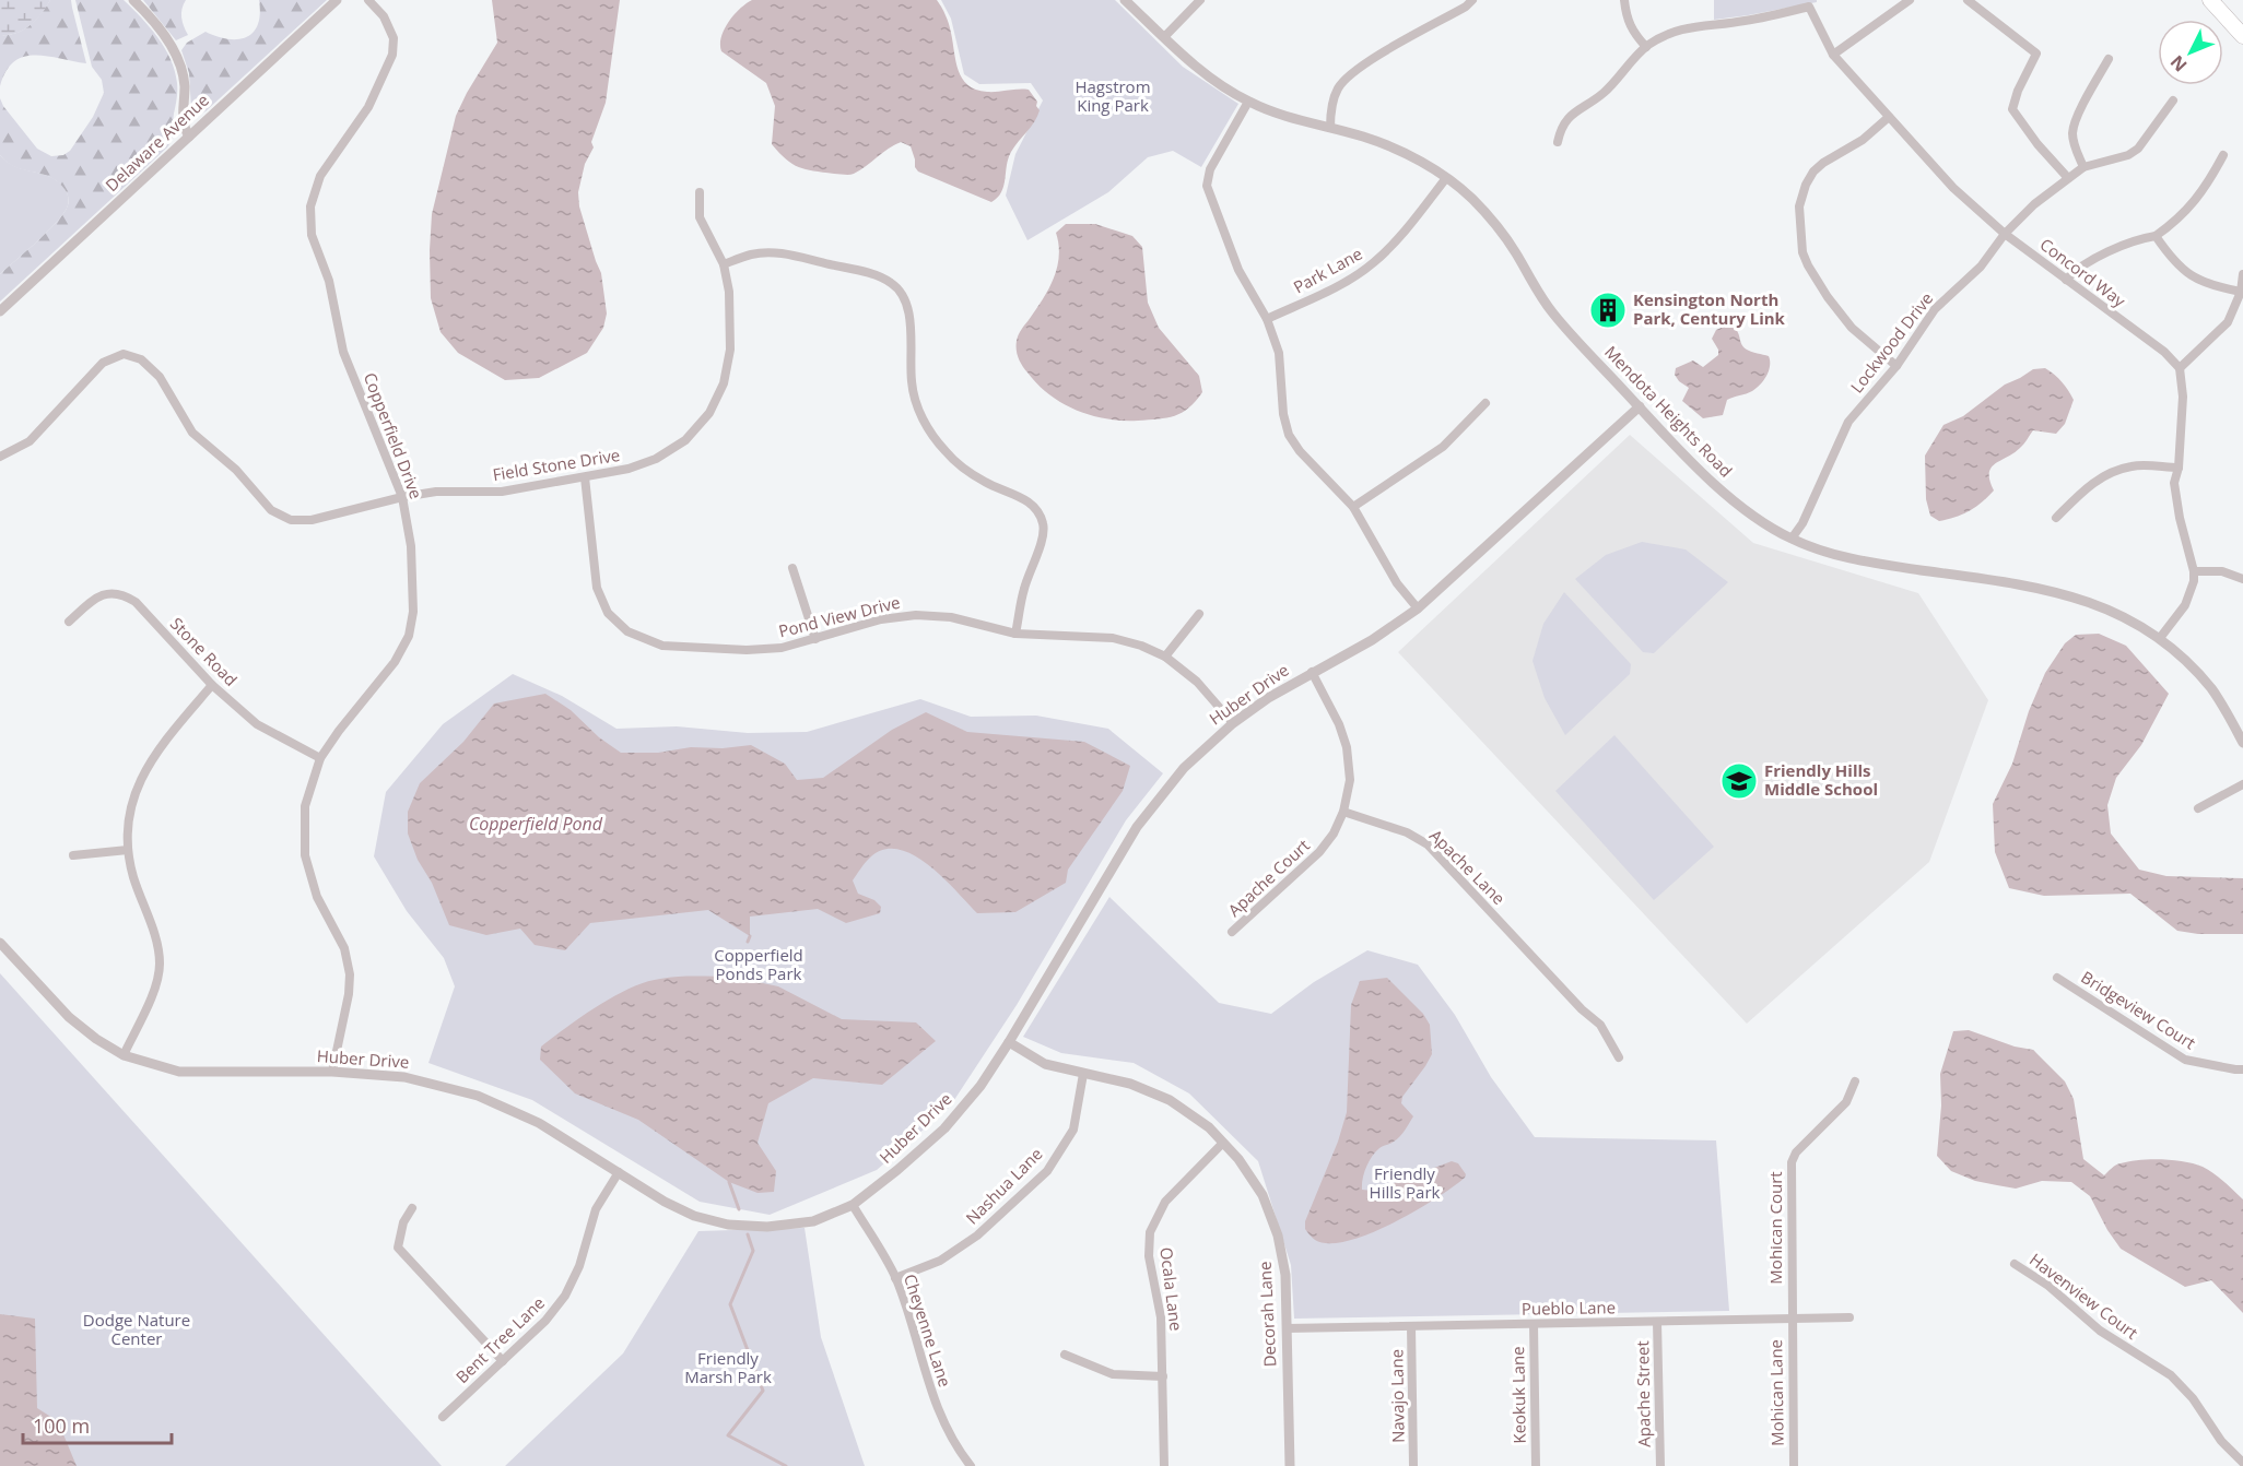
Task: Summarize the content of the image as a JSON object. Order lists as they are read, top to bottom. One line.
{"streets":{"street":["Delaware Avenue","Park Lane","Concord Way","Lockwood Drive","Mendota Heights Road","Copperfield Drive","Field Stone Drive","Pond View Drive","Stone Road","Huber Drive","Apache Lane","Apache Court","Bridgeview Court","Nashua Lane","Mohican Court","Ocala Lane","Havenview Court","Pueblo Lane","Decorah Lane","Cheyenne Lane","Bent Tree Lane","Mohican Lane","Apache Street","Keokuk Lane","Navajo Lane"]},"crossings":[["Park Lane","Mendota Heights Road"],["Concord Way","Lockwood Drive"],["Lockwood Drive","Mendota Heights Road"],["Mendota Heights Road","Huber Drive"],["Copperfield Drive","Field Stone Drive"],["Copperfield Drive","Stone Road"],["Copperfield Drive","Huber Drive"],["Field Stone Drive","Pond View Drive"],["Pond View Drive","Huber Drive"],["Huber Drive","Decorah Lane"],["Huber Drive","Cheyenne Lane"],["Huber Drive","Bent Tree Lane"],["Apache Lane","Apache Court"],["Nashua Lane","Decorah Lane"],["Nashua Lane","Cheyenne Lane"],["Mohican Court","Pueblo Lane"],["Mohican Court","Mohican Lane"],["Ocala Lane","Decorah Lane"],["Pueblo Lane","Decorah Lane"],["Pueblo Lane","Mohican Lane"],["Pueblo Lane","Apache Street"],["Pueblo Lane","Keokuk Lane"],["Pueblo Lane","Navajo Lane"]],"water":["Copperfield Pond"],"parks":["Hagstrom King Park","Copperfield Ponds Park","Friendly Hills Park","Dodge Nature Center","Friendly Marsh Park"],"places":{"building":["Kensington North Park, Century Link"],"school or university":["Friendly Hills Middle School"]},"scale_bar":"100 m","north":"bottom left"}
